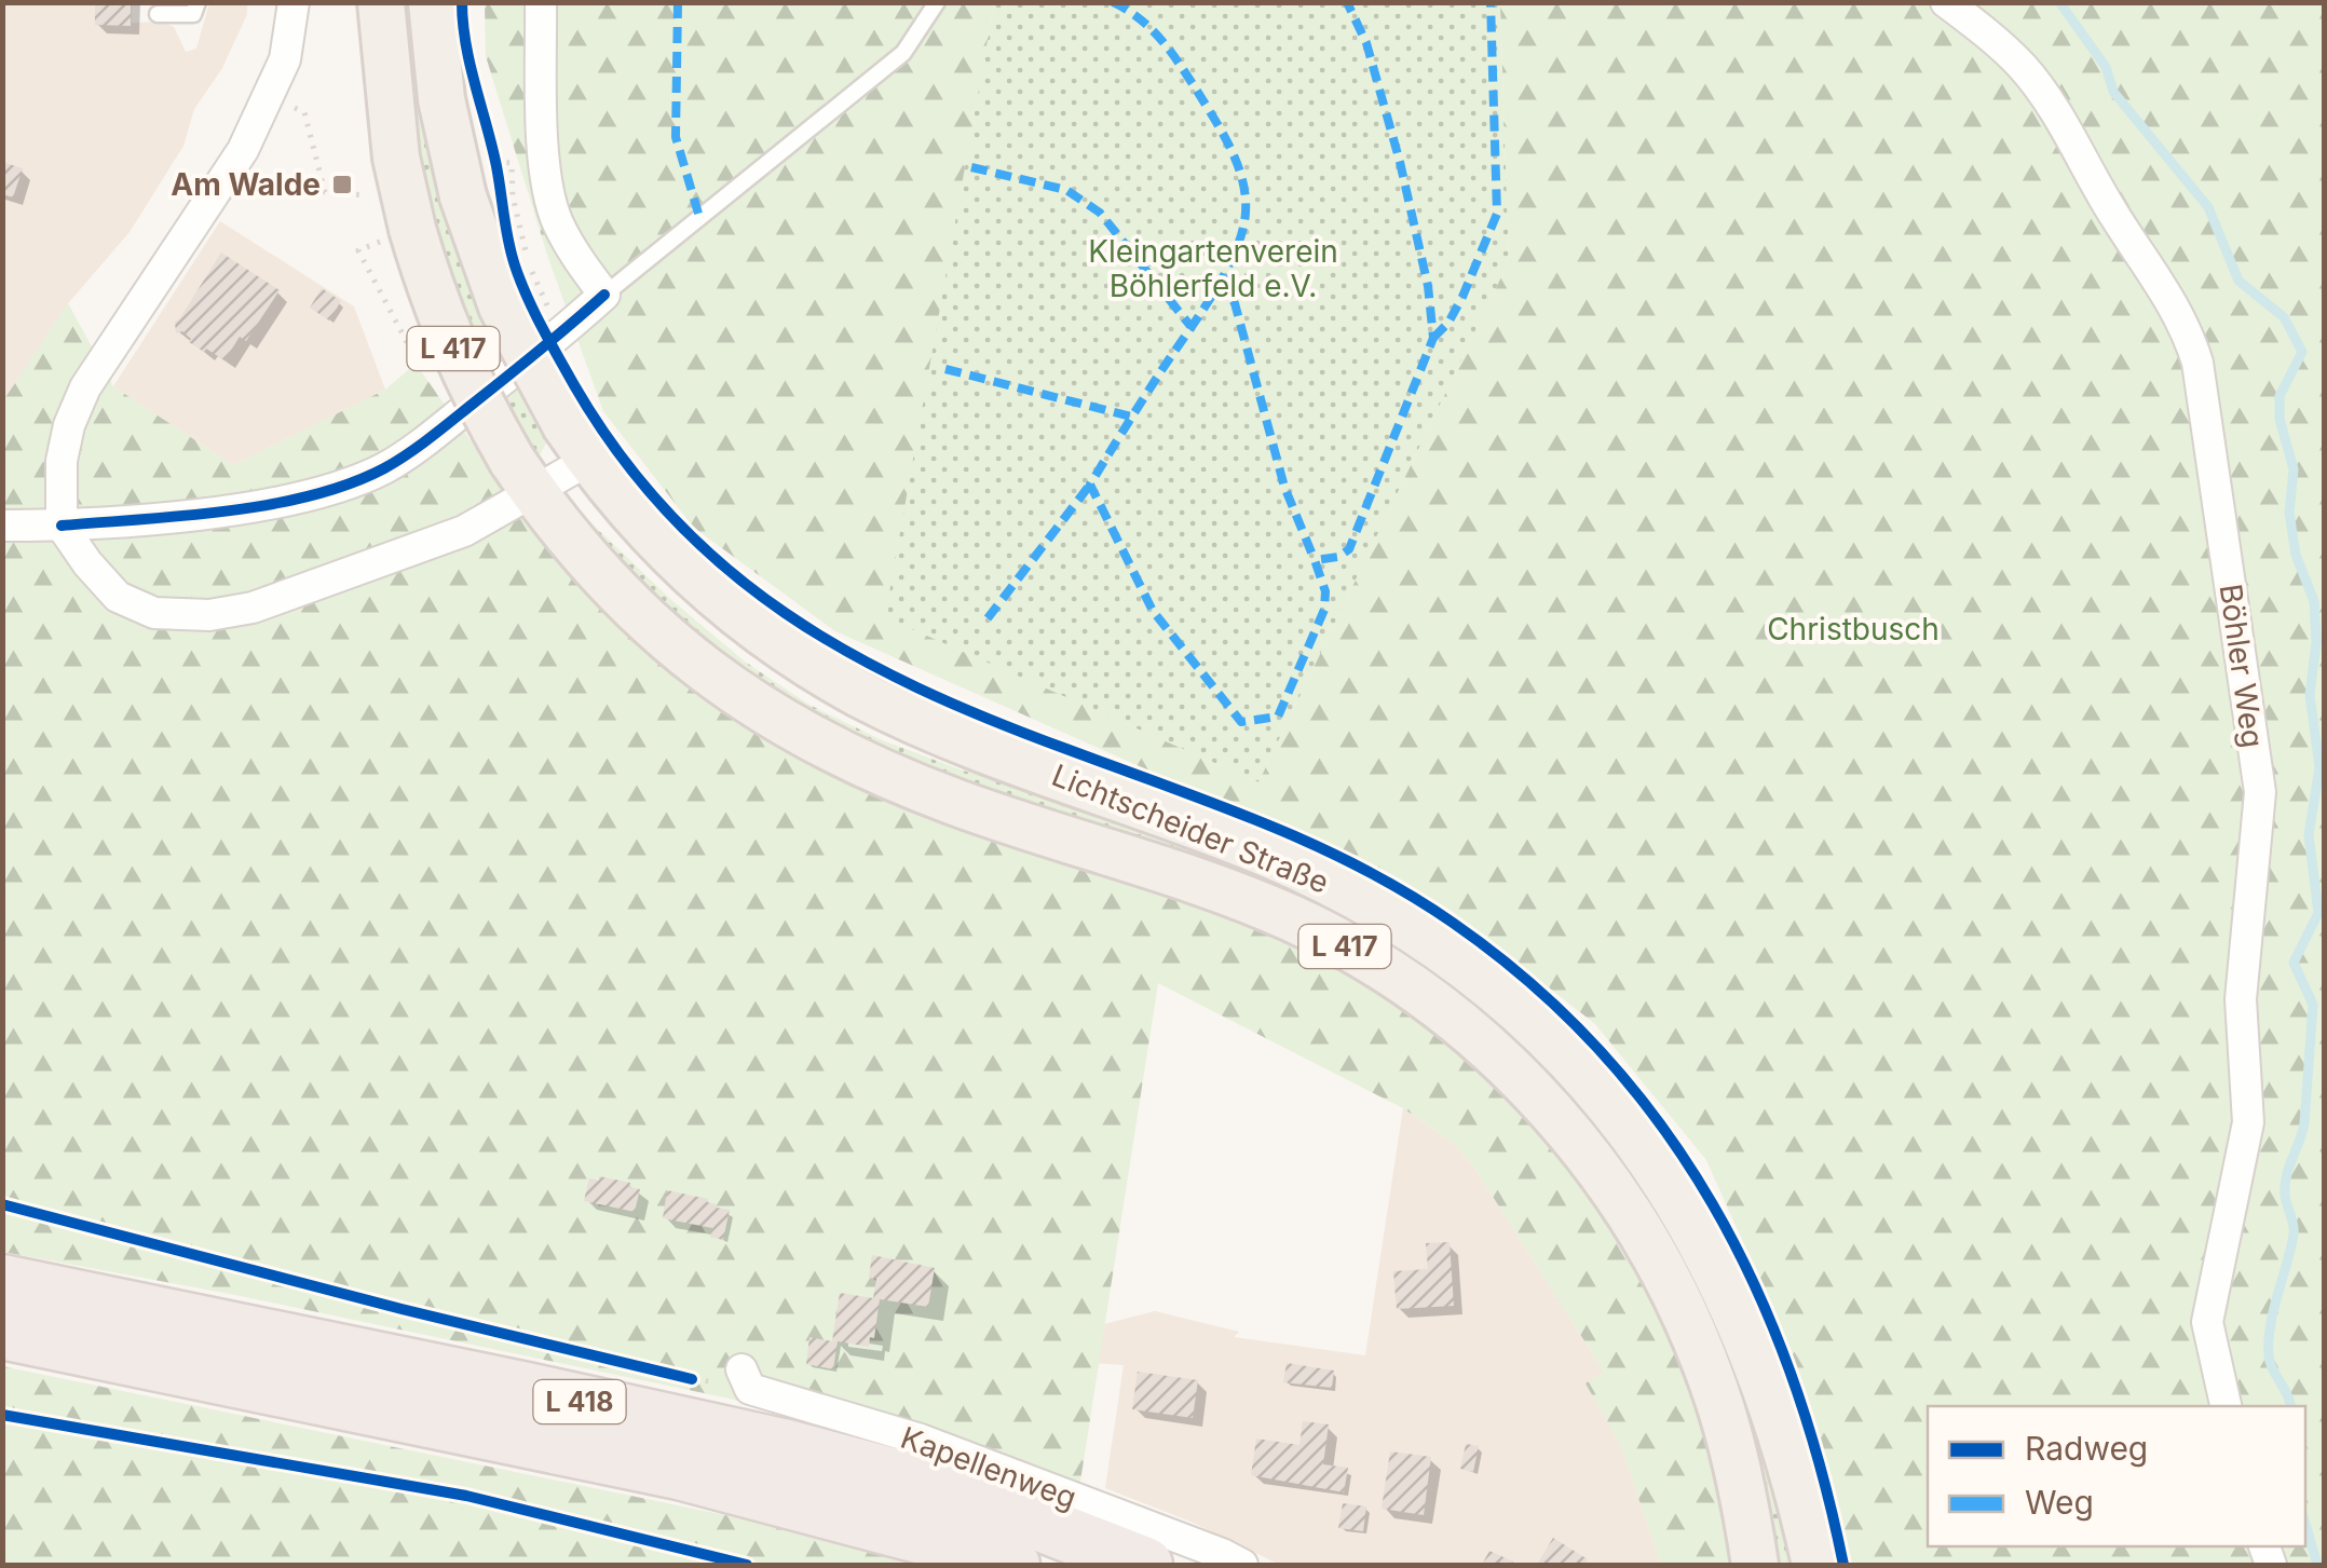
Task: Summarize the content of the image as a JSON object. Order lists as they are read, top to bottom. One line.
{"streets":{"highway":["L 418"],"main road":["L 417","Lichtscheider Straße"],"street":["Böhler Weg","Kapellenweg"]},"crossings":[["L 417","Lichtscheider Straße"]],"parks":["Kleingartenverein Böhlerfeld e.V.","Christbusch"],"places":{"transit":["Am Walde"]},"legend":["Radweg","Weg"]}
